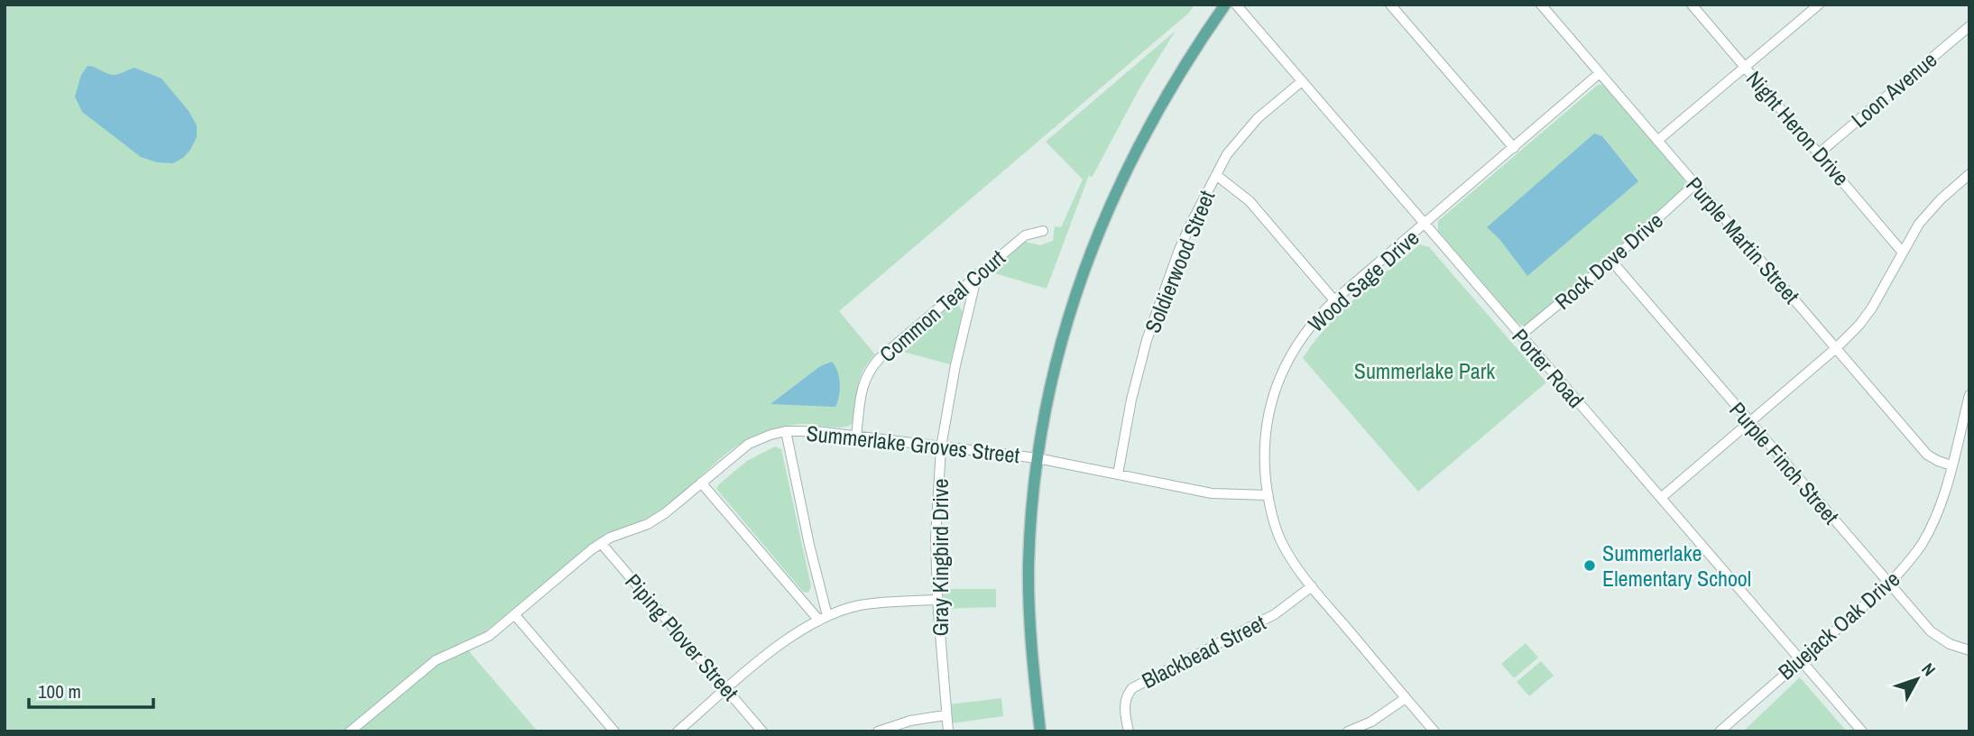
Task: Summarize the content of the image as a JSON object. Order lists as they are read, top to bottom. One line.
{"streets":{"street":["Loon Avenue","Night Heron Drive","Purple Martin Street","Rock Dove Drive","Soldierwood Street","Wood Sage Drive","Common Teal Court","Porter Road","Summerlake Groves Street","Purple Finch Street","Gray Kingbird Drive","Bluejack Oak Drive","Piping Plover Street","Blackbead Street"]},"crossings":[["Loon Avenue","Night Heron Drive"],["Purple Martin Street","Rock Dove Drive"],["Purple Martin Street","Wood Sage Drive"],["Purple Martin Street","Bluejack Oak Drive"],["Rock Dove Drive","Porter Road"],["Rock Dove Drive","Purple Finch Street"],["Soldierwood Street","Porter Road"],["Soldierwood Street","Summerlake Groves Street"],["Wood Sage Drive","Porter Road"],["Wood Sage Drive","Summerlake Groves Street"],["Wood Sage Drive","Blackbead Street"],["Common Teal Court","Summerlake Groves Street"],["Common Teal Court","Gray Kingbird Drive"],["Porter Road","Bluejack Oak Drive"],["Summerlake Groves Street","Gray Kingbird Drive"],["Summerlake Groves Street","Piping Plover Street"],["Purple Finch Street","Bluejack Oak Drive"]],"parks":["Summerlake Park"],"places":["Summerlake Elementary School"],"scale_bar":"100 m","north":"top right"}
